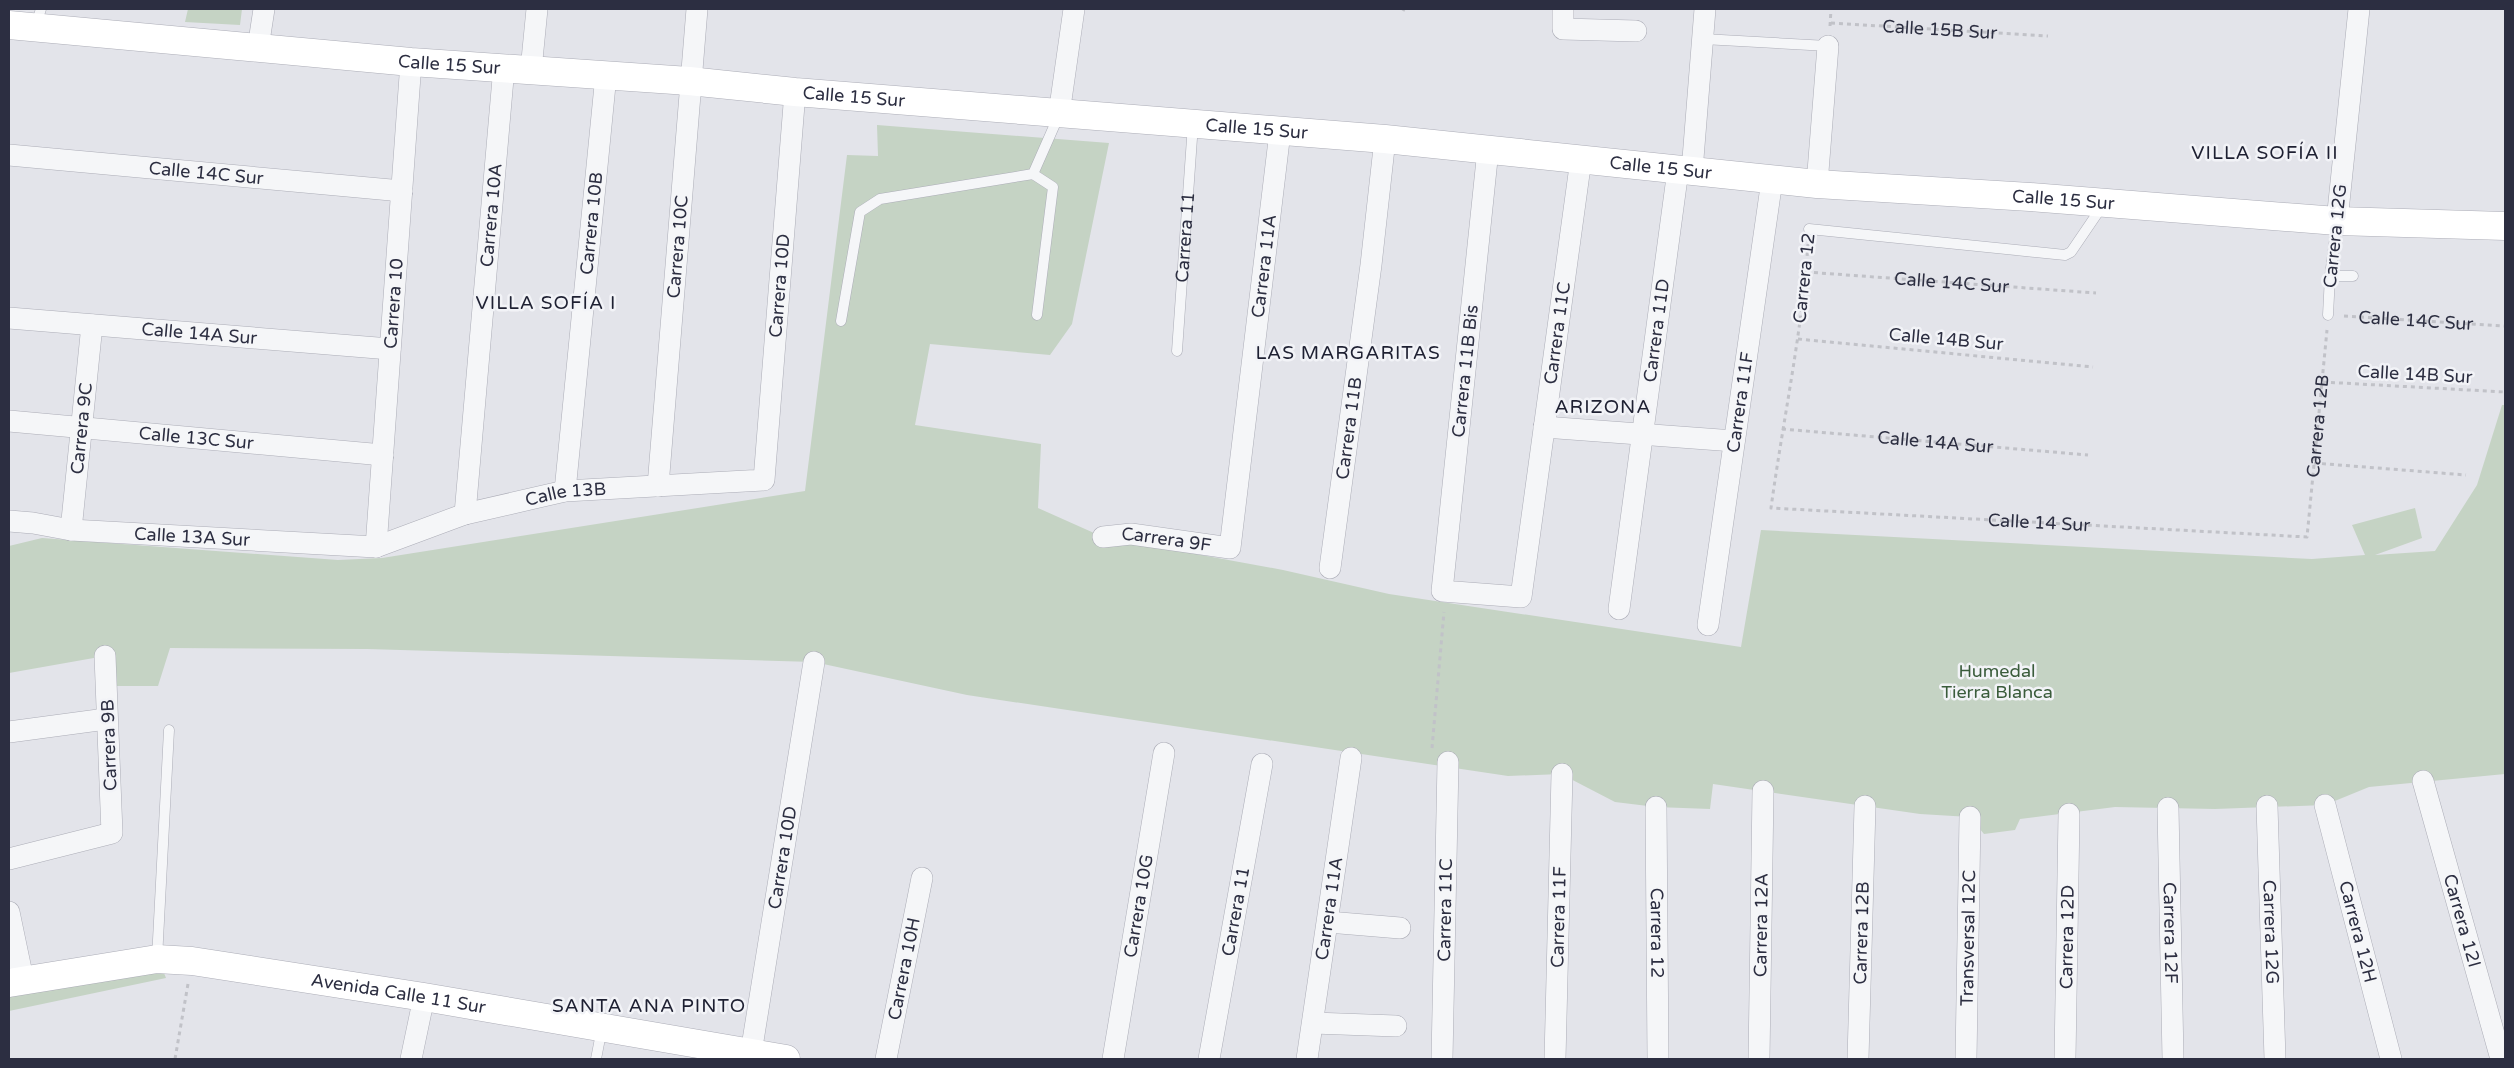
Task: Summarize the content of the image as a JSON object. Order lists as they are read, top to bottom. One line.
{"streets":{"street":["Calle 15 Sur","Calle 14C Sur","Carrera 10A","Carrera 10B","Carrera 12G","Carrera 11","Carrera 10C","Carrera 11A","Carrera 12","Carrera 10D","Carrera 10","Carrera 11D","Calle 14A Sur","Carrera 11C","Carrera 11B Bis","Carrera 11F","Carrera 12B","Carrera 9C","Carrera 11B","Calle 13C Sur","Calle 13B","Calle 13A Sur","Carrera 9F","Carrera 9B","Carrera 10G","Carrera 12I","Carrera 12A","Carrera 12H","Carrera 12F","Carrera 12D","Transversal 12C","Carrera 10H","Avenida Calle 11 Sur"],"path":["Calle 15B Sur","Calle 14B Sur","Calle 14 Sur"]},"crossings":[["Calle 15 Sur","Carrera 10A"],["Calle 15 Sur","Carrera 10B"],["Calle 15 Sur","Carrera 12G"],["Calle 15 Sur","Carrera 11"],["Calle 15 Sur","Carrera 10C"],["Calle 15 Sur","Carrera 11A"],["Calle 15 Sur","Carrera 10D"],["Calle 15 Sur","Carrera 10"],["Calle 15 Sur","Carrera 11D"],["Calle 15 Sur","Carrera 11C"],["Calle 15 Sur","Carrera 11B Bis"],["Calle 15 Sur","Carrera 11F"],["Calle 15 Sur","Carrera 11B"],["Calle 14C Sur","Carrera 12G"],["Calle 14C Sur","Carrera 12"],["Calle 14C Sur","Carrera 10"],["Calle 14C Sur","Carrera 12B"],["Carrera 10A","Calle 13B"],["Carrera 10B","Calle 13B"],["Carrera 12G","Carrera 12B"],["Carrera 10C","Calle 13B"],["Carrera 11A","Carrera 9F"],["Carrera 12","Calle 14A Sur"],["Carrera 12","Calle 14B Sur"],["Carrera 12","Calle 14 Sur"],["Carrera 10D","Calle 13B"],["Carrera 10D","Avenida Calle 11 Sur"],["Carrera 10","Calle 14A Sur"],["Carrera 10","Calle 13C Sur"],["Carrera 10","Calle 13B"],["Carrera 10","Calle 13A Sur"],["Calle 14A Sur","Carrera 9C"],["Carrera 11C","Carrera 11B Bis"],["Calle 14B Sur","Carrera 12B"],["Carrera 12B","Calle 14 Sur"],["Carrera 9C","Calle 13C Sur"],["Carrera 9C","Calle 13A Sur"],["Calle 13B","Calle 13A Sur"]],"districts":["VILLA SOFÍA II","VILLA SOFÍA I","LAS MARGARITAS","ARIZONA","SANTA ANA PINTO"],"parks":["Humedal Tierra Blanca"]}
